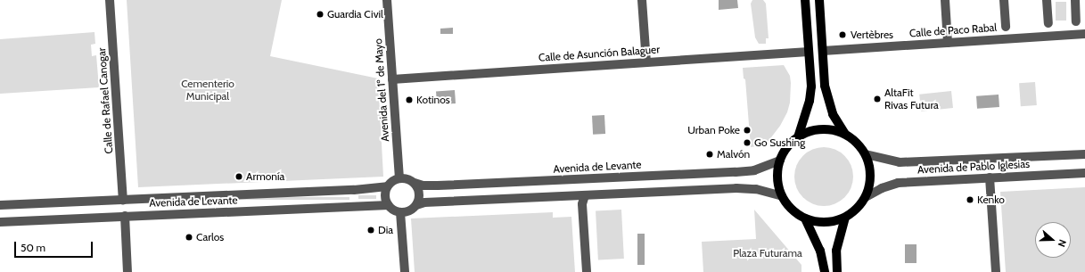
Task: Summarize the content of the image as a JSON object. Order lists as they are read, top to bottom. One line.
{"streets":{"street":["Calle de Paco Rabal","Calle de Asunción Balaguer","Avenida del 1º de Mayo","Calle de Rafael Canogar","Avenida de Levante","Avenida de Pablo Iglesias"]},"crossings":[["Calle de Asunción Balaguer","Avenida del 1º de Mayo"],["Avenida del 1º de Mayo","Avenida de Levante"],["Calle de Rafael Canogar","Avenida de Levante"],["Avenida de Levante","Avenida de Pablo Iglesias"]],"parks":["Cementerio Municipal","Plaza Futurama"],"places":["Guardia Civil","Vertèbres","AltaFit Rivas Futura","Kotinos","Urban Poke","Go Sushing","Malvón","Armonía","Kenko","Dia","Carlos"],"scale_bar":"50 m","north":"right"}
